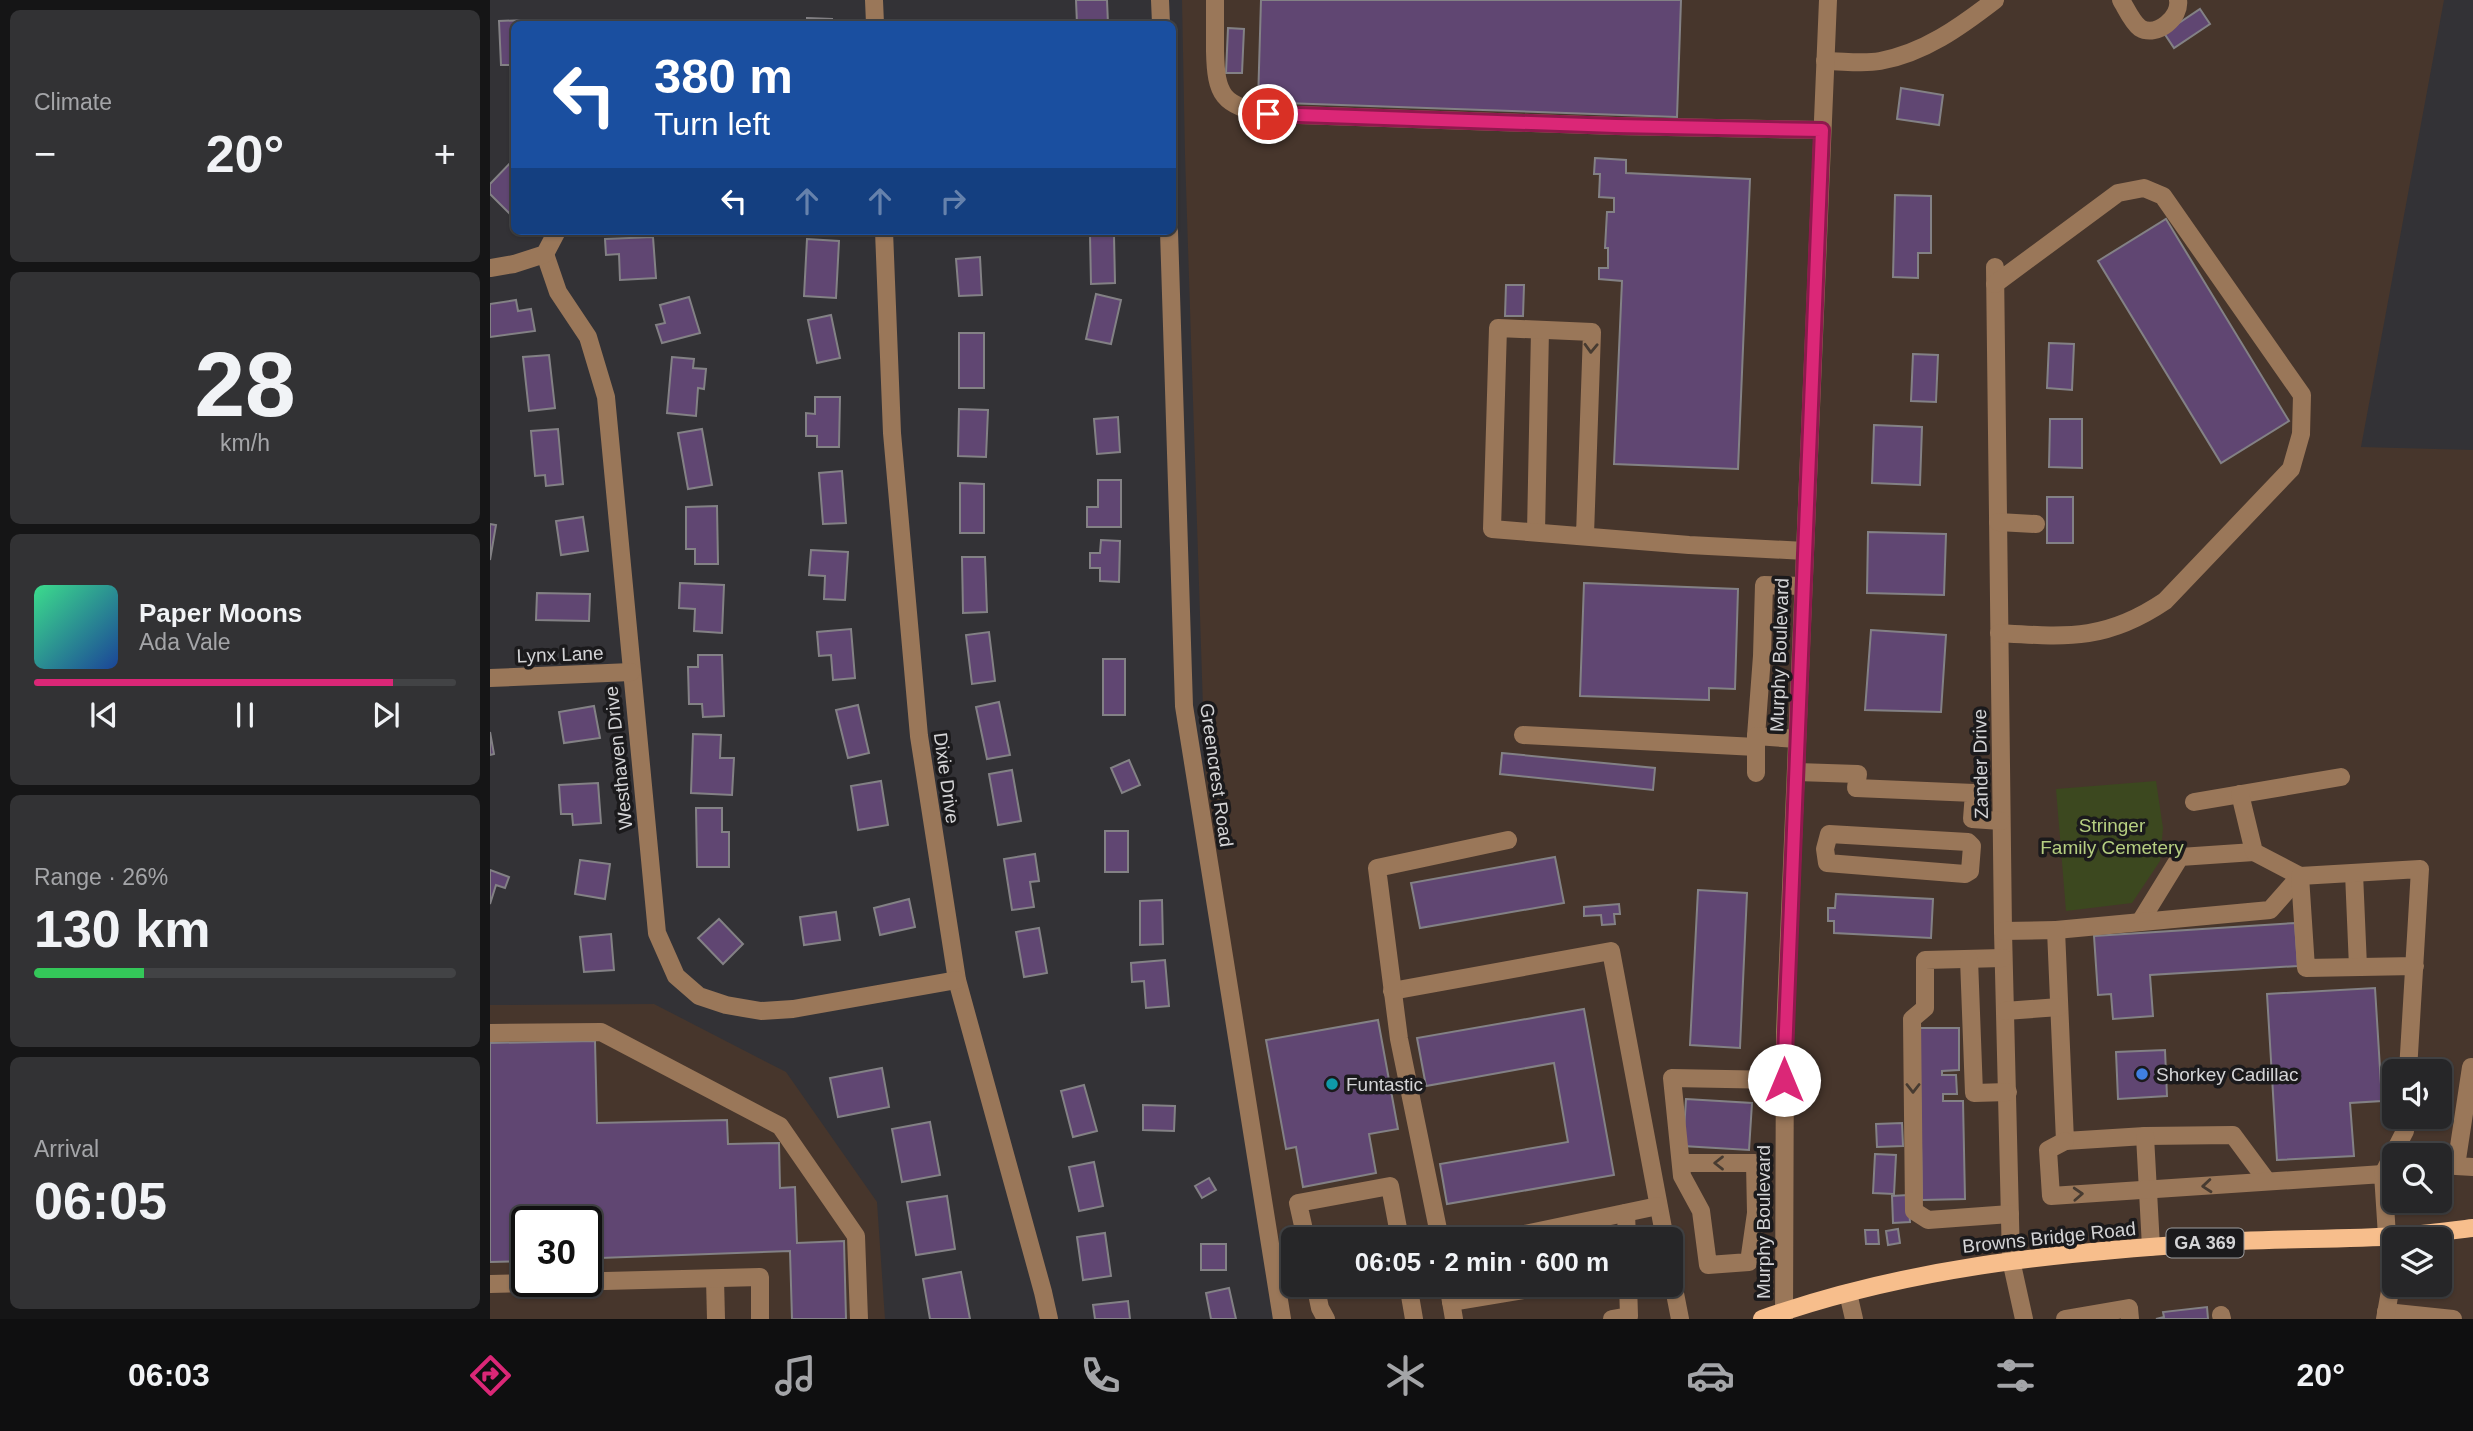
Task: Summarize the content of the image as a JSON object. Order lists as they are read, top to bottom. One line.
{"streets":{"main road":["Browns Bridge Road","GA 369"],"street":["Lynx Lane","Murphy Boulevard","Westhaven Drive","Zander Drive","Greencrest Road","Dixie Drive"]},"crossings":[["Lynx Lane","Westhaven Drive"],["Murphy Boulevard","Browns Bridge Road"],["Westhaven Drive","Dixie Drive"],["Zander Drive","Browns Bridge Road"]],"parks":["Stringer Family Cemetery"],"places":["Shorkey Cadillac","Funtastic"],"page":{"tile":["Climate",["28","km/h"],["Range · 26%","130 km"],["Arrival","06:05"]],"turn":["380 m","Turn left"],"heat":["−","20°","+"],"song":["Paper Moons","Ada Vale"],"limit":"30","trip":"06:05 · 2 min · 600 m","tabs":["06:03","20°"]}}
